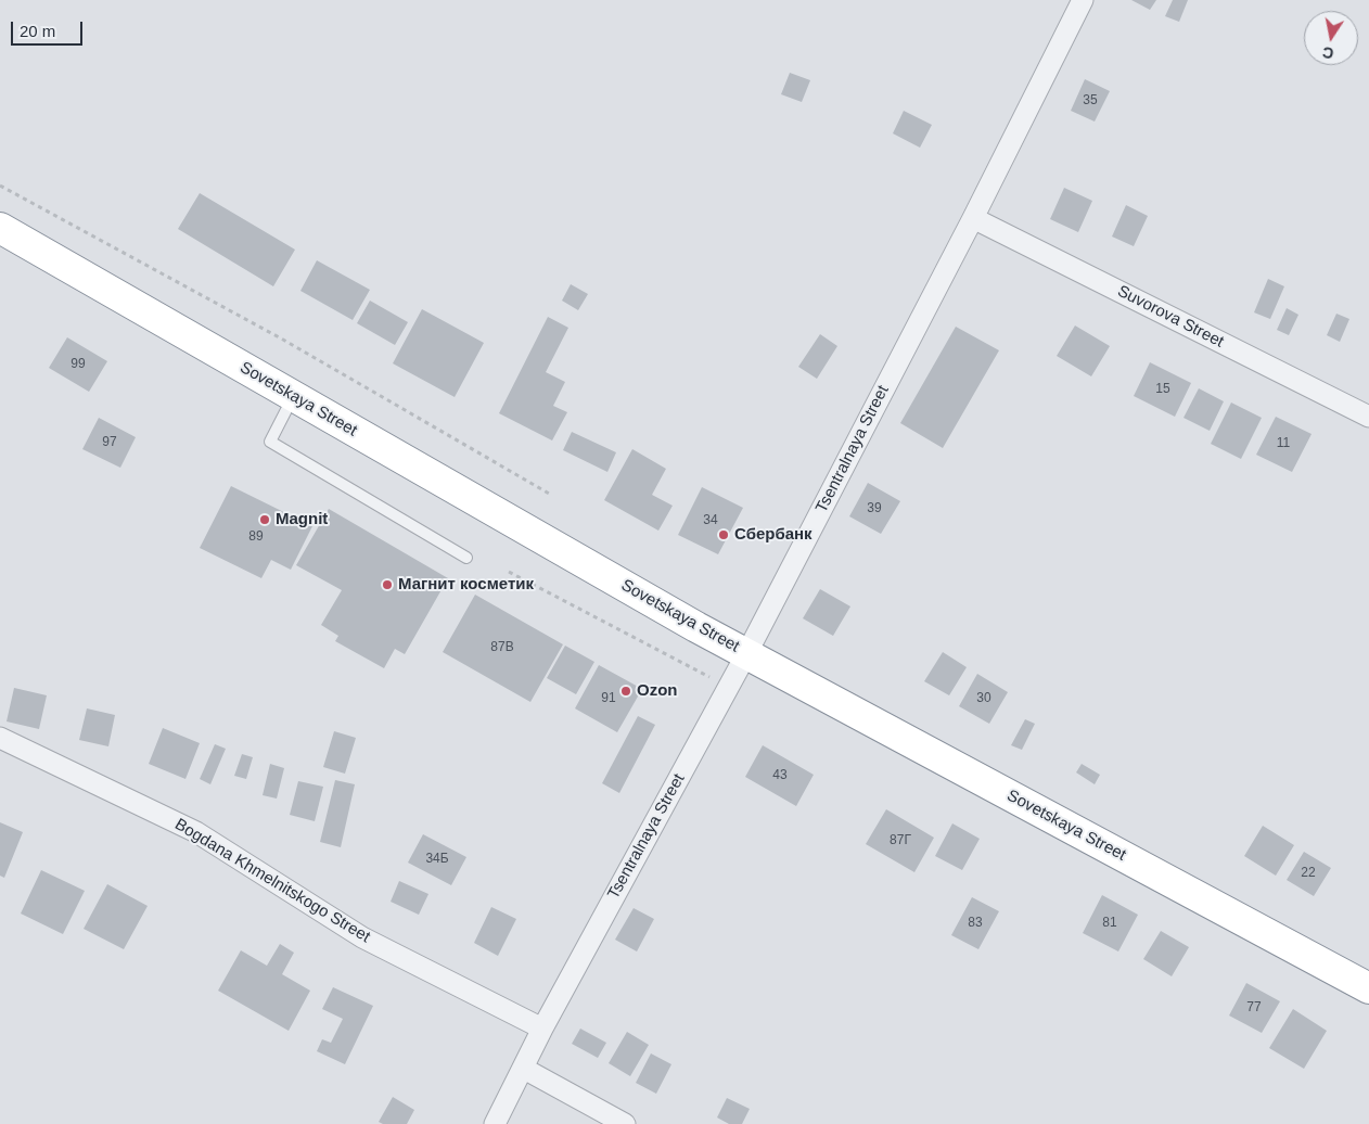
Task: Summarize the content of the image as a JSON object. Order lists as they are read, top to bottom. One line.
{"streets":{"highway":["Sovetskaya Street"],"street":["Suvorova Street","Tsentralnaya Street","Bogdana Khmelnitskogo Street"]},"crossings":[["Suvorova Street","Tsentralnaya Street"],["Sovetskaya Street","Tsentralnaya Street"],["Tsentralnaya Street","Bogdana Khmelnitskogo Street"]],"places":["Magnit","Сбербанк","Магнит косметик","Ozon"],"house_numbers":["35","99","15","97","11","39","34","89","87В","91","30","43","87Г","34Б","22","83","81","77"],"scale_bar":"20 m","north":"bottom"}
